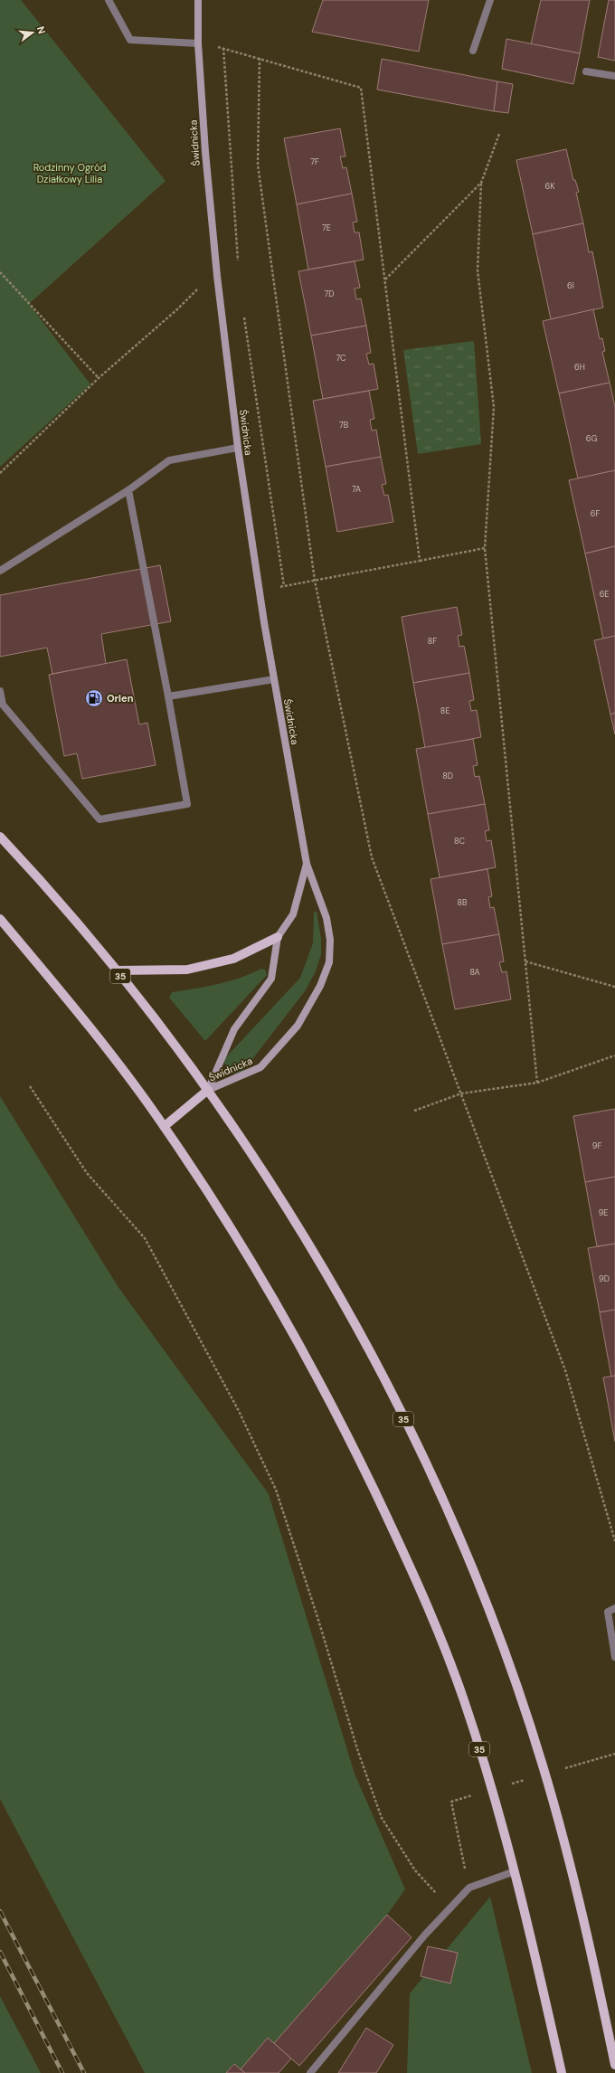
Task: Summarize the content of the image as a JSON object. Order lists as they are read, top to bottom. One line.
{"streets":{"main road":["35"],"street":["Świdnicka"]},"crossings":[["Świdnicka","35"]],"parks":["Rodzinny Ogród Działkowy Lilia"],"places":{"fuel station":["Orlen"]},"house_numbers":["7F","6K","7E","6I","7D","7C","6H","7B","6G","7A","6F","6E","8F","8E","8D","8C","8B","8A","9F","9E","9D"],"north":"right"}
